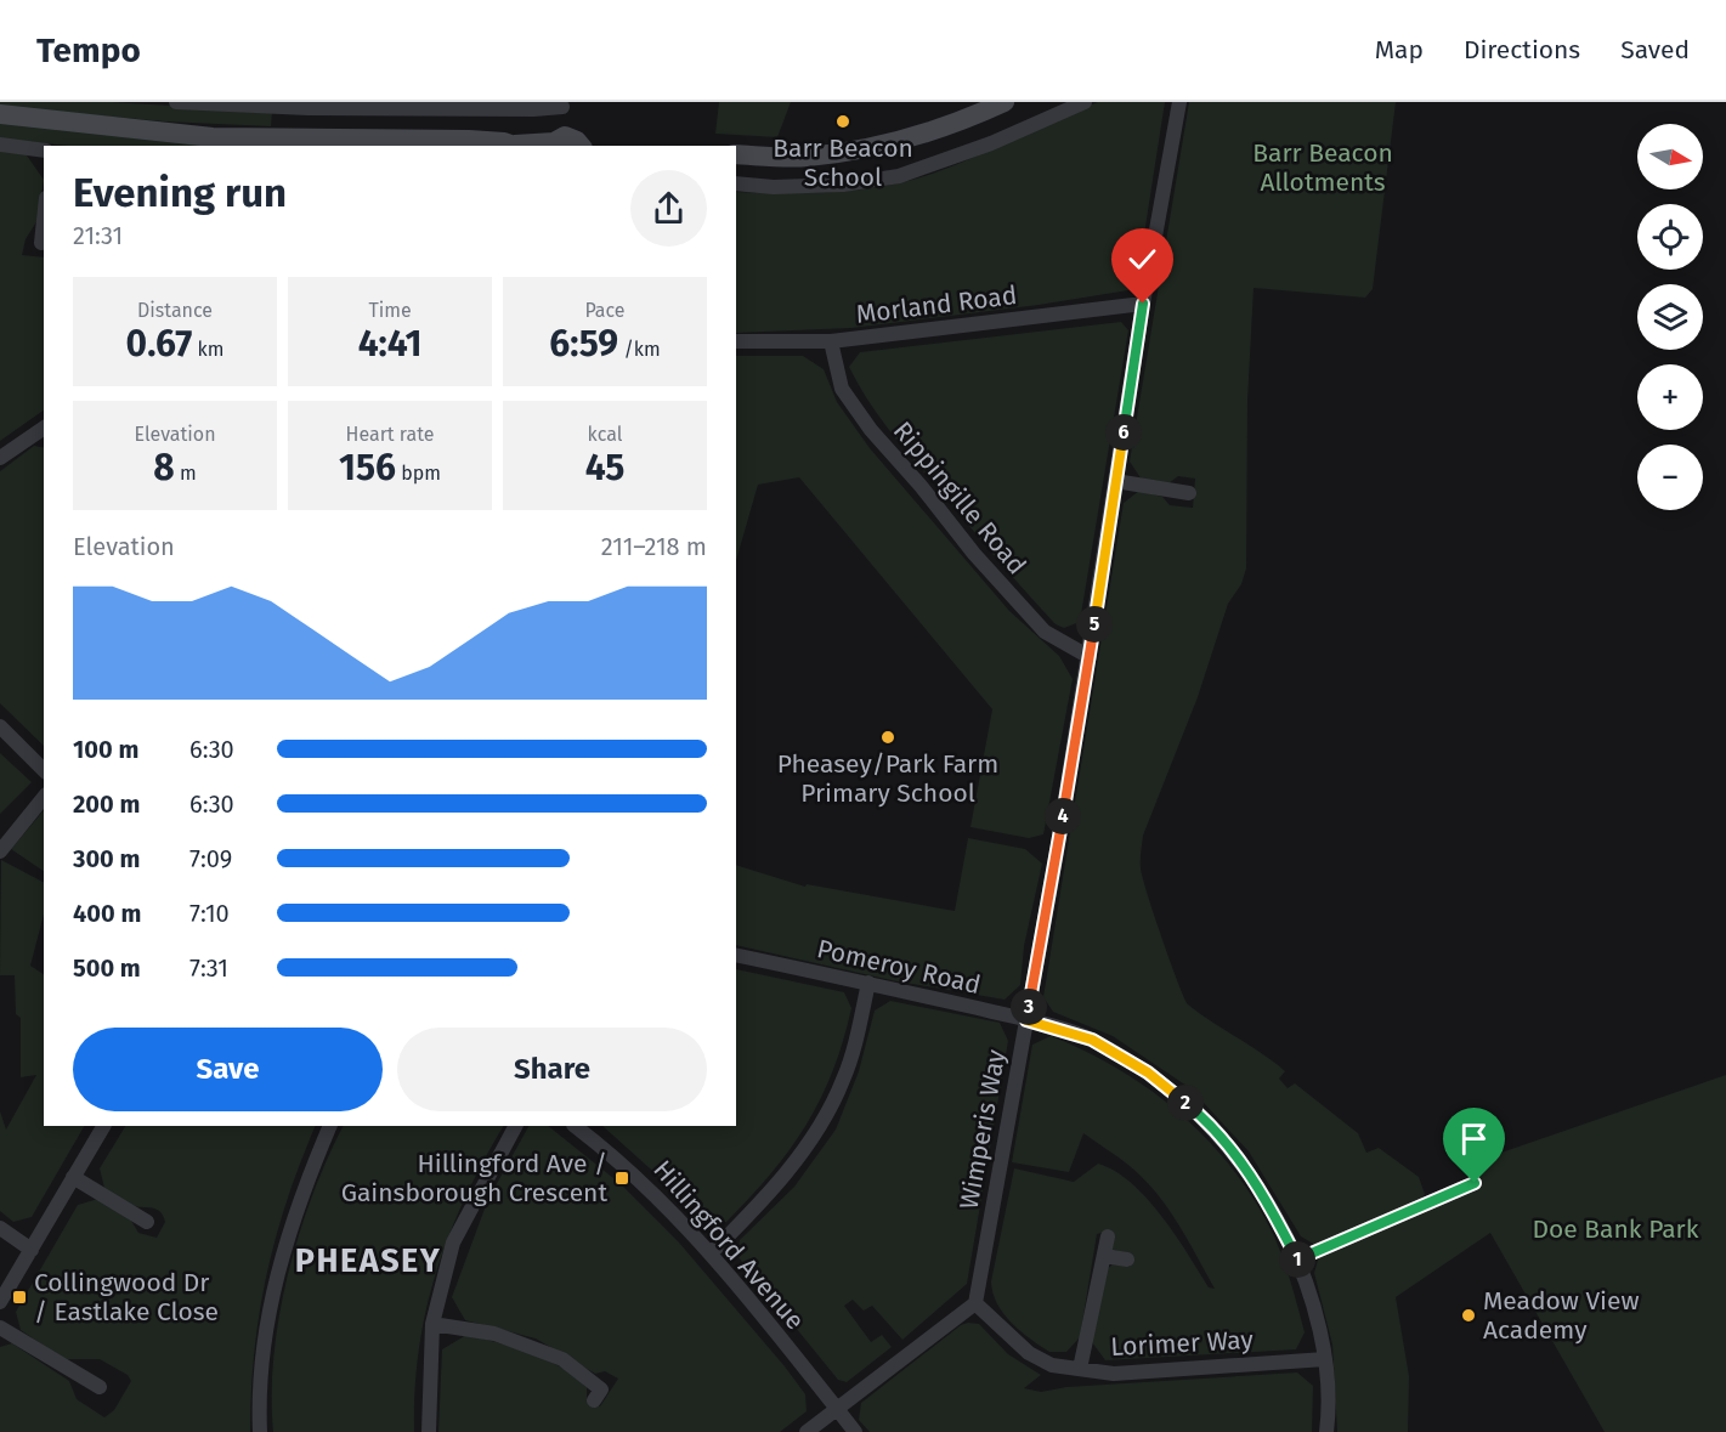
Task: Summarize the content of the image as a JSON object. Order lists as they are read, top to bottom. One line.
{"streets":{"street":["Morland Road","Rippingille Road","Pomeroy Road","Wimperis Way","Hillingford Avenue","Lorimer Way"]},"crossings":[["Morland Road","Rippingille Road"],["Morland Road","Wimperis Way"],["Rippingille Road","Wimperis Way"],["Pomeroy Road","Wimperis Way"],["Pomeroy Road","Lorimer Way"],["Wimperis Way","Lorimer Way"]],"districts":["PHEASEY"],"parks":["Barr Beacon Allotments","Doe Bank Park"],"places":{"other":["Barr Beacon School","Pheasey/Park Farm Primary School","Meadow View Academy"],"transit":["Hillingford Ave / Gainsborough Crescent","Collingwood Dr / Eastlake Close"]},"north":"right","page":{"header":"Tempo","nav":["Map","Directions","Saved"],"map_buttons":["+","−"],"heading":["Evening run","21:31"],"stats":[["Distance","0.67 km"],["Time","4:41"],["Pace","6:59 /km"],["Elevation","8 m"],["Heart rate","156 bpm"],["kcal","45"]],"pins":["6","5","4","3","2","1"],"chart":["Elevation","211–218 m"],"list":[{"name":"100 m","note":"6:30"},{"name":"200 m","note":"6:30"},{"name":"300 m","note":"7:09"},{"name":"400 m","note":"7:10"},{"name":"500 m","note":"7:31"}],"buttons":["Save","Share"]}}
